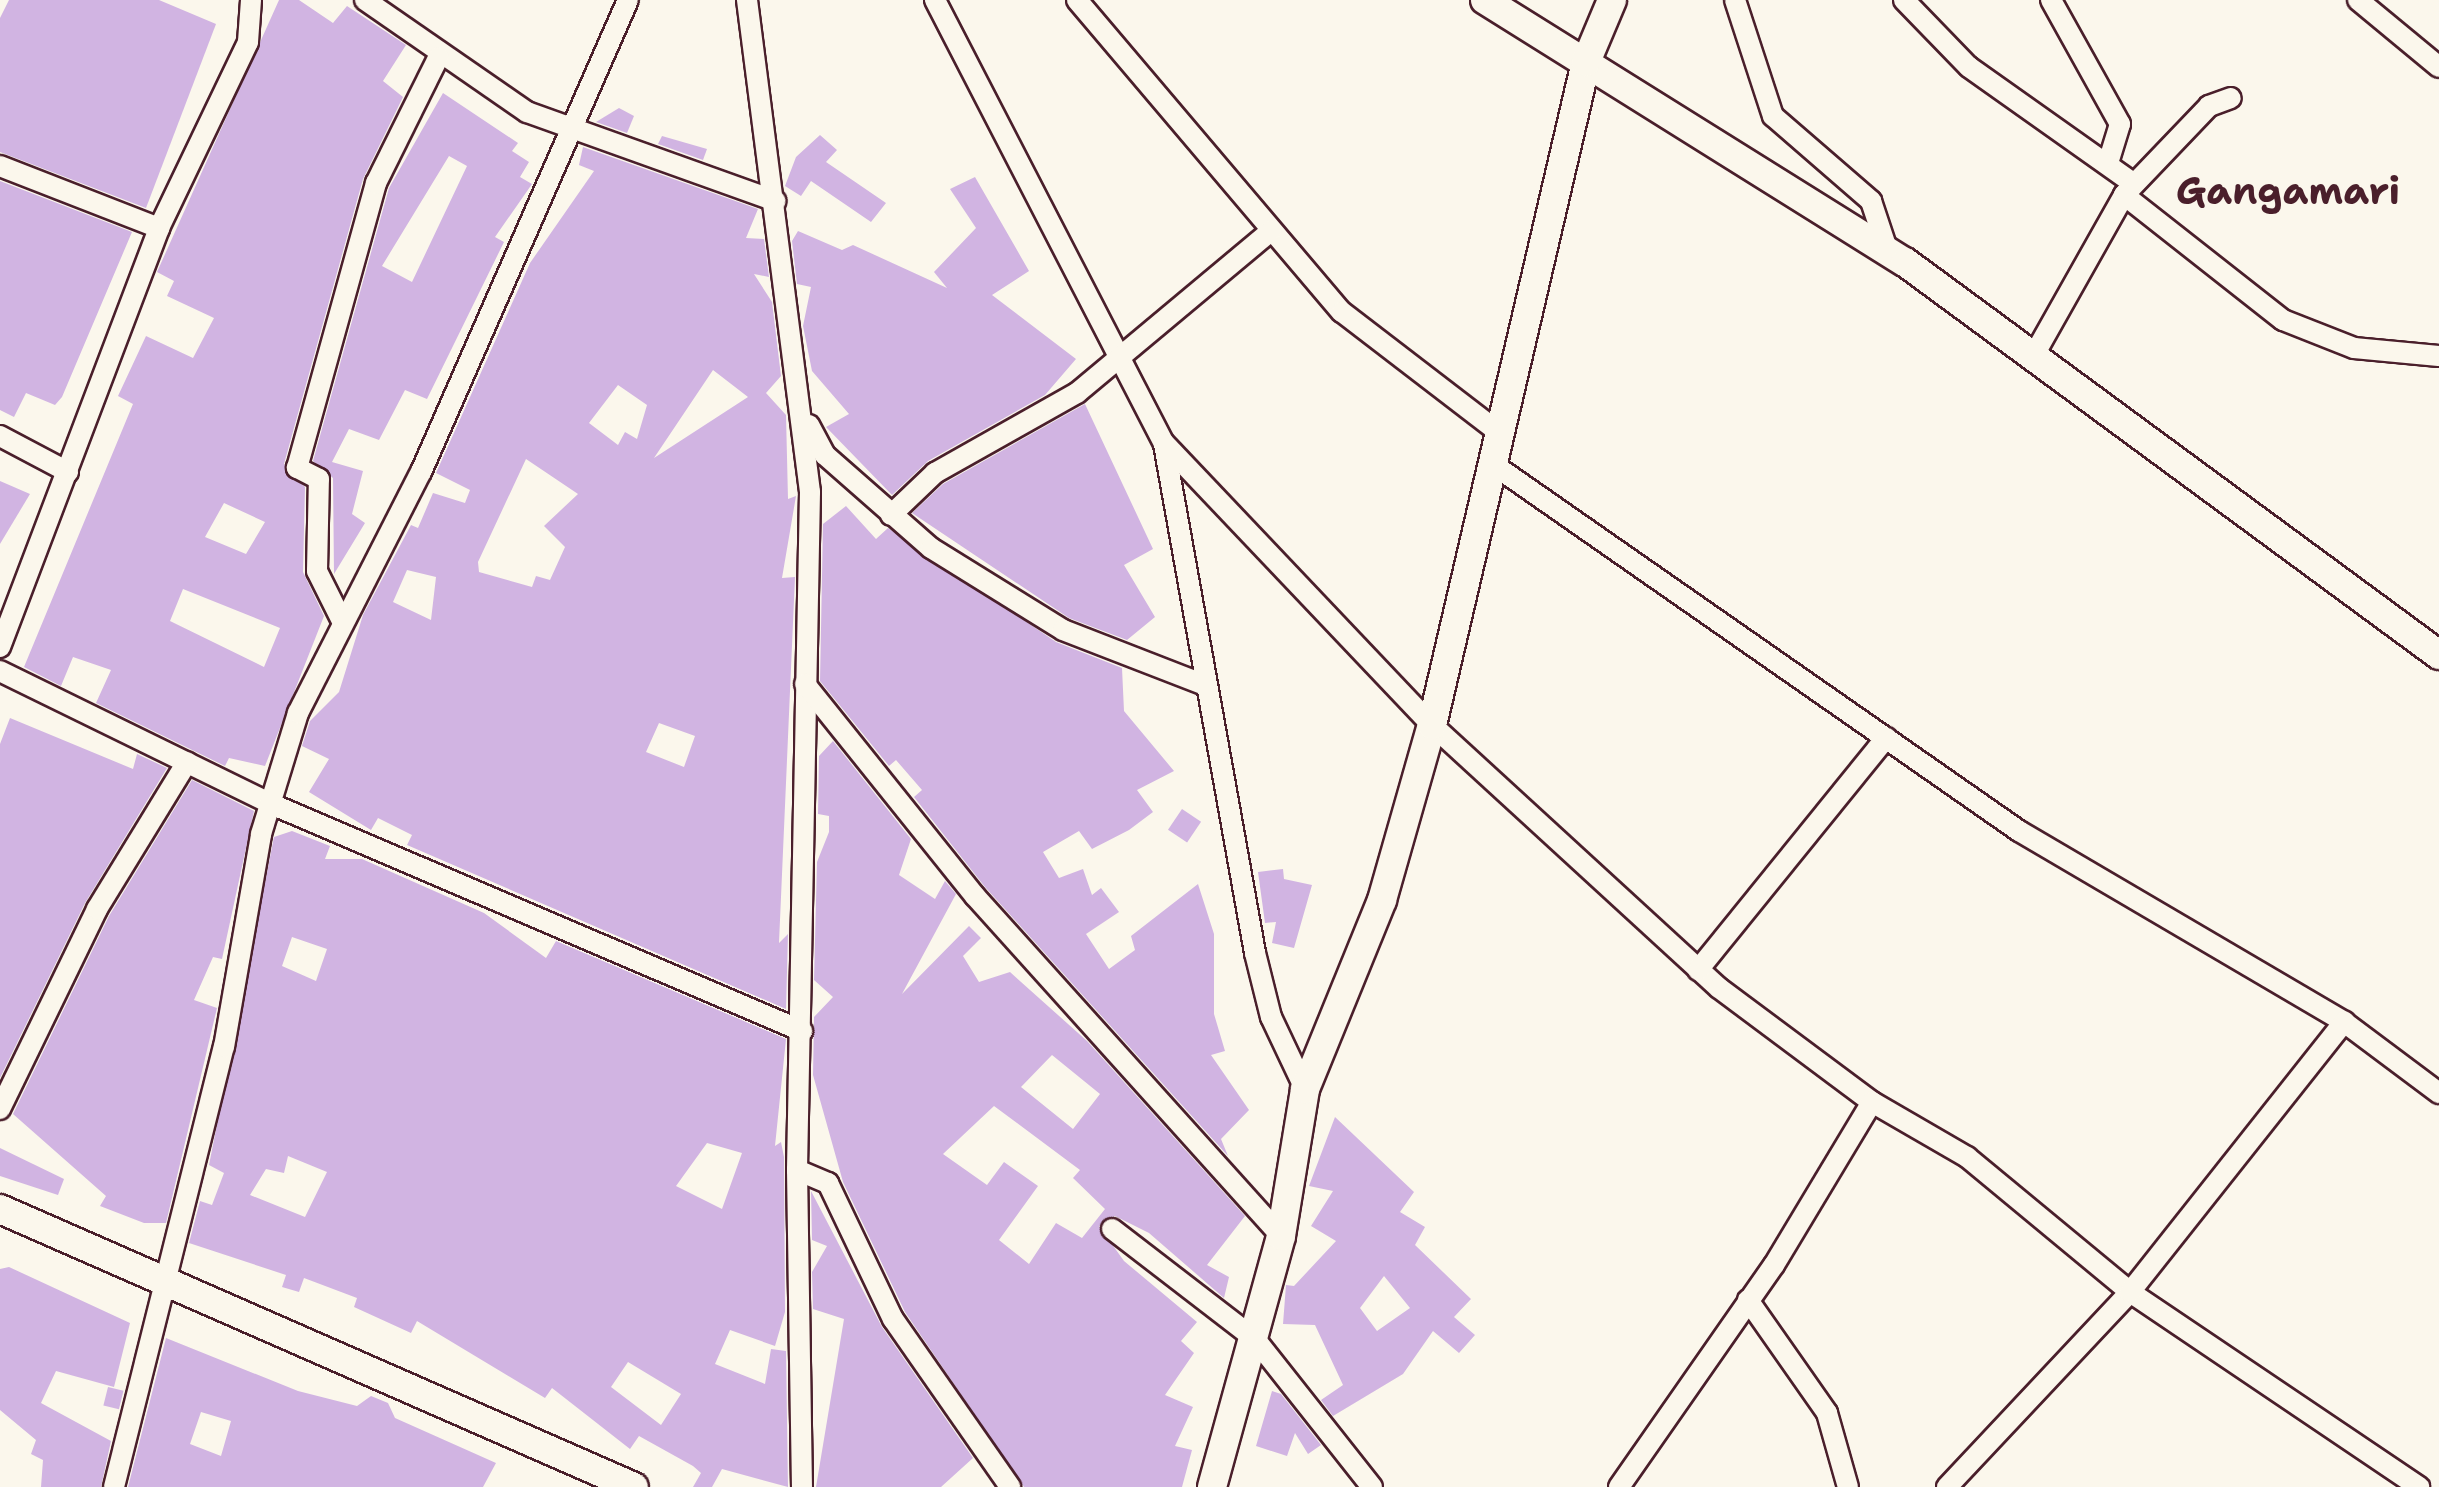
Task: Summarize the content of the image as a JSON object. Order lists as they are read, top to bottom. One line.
{"districts":["Gangamari"]}
